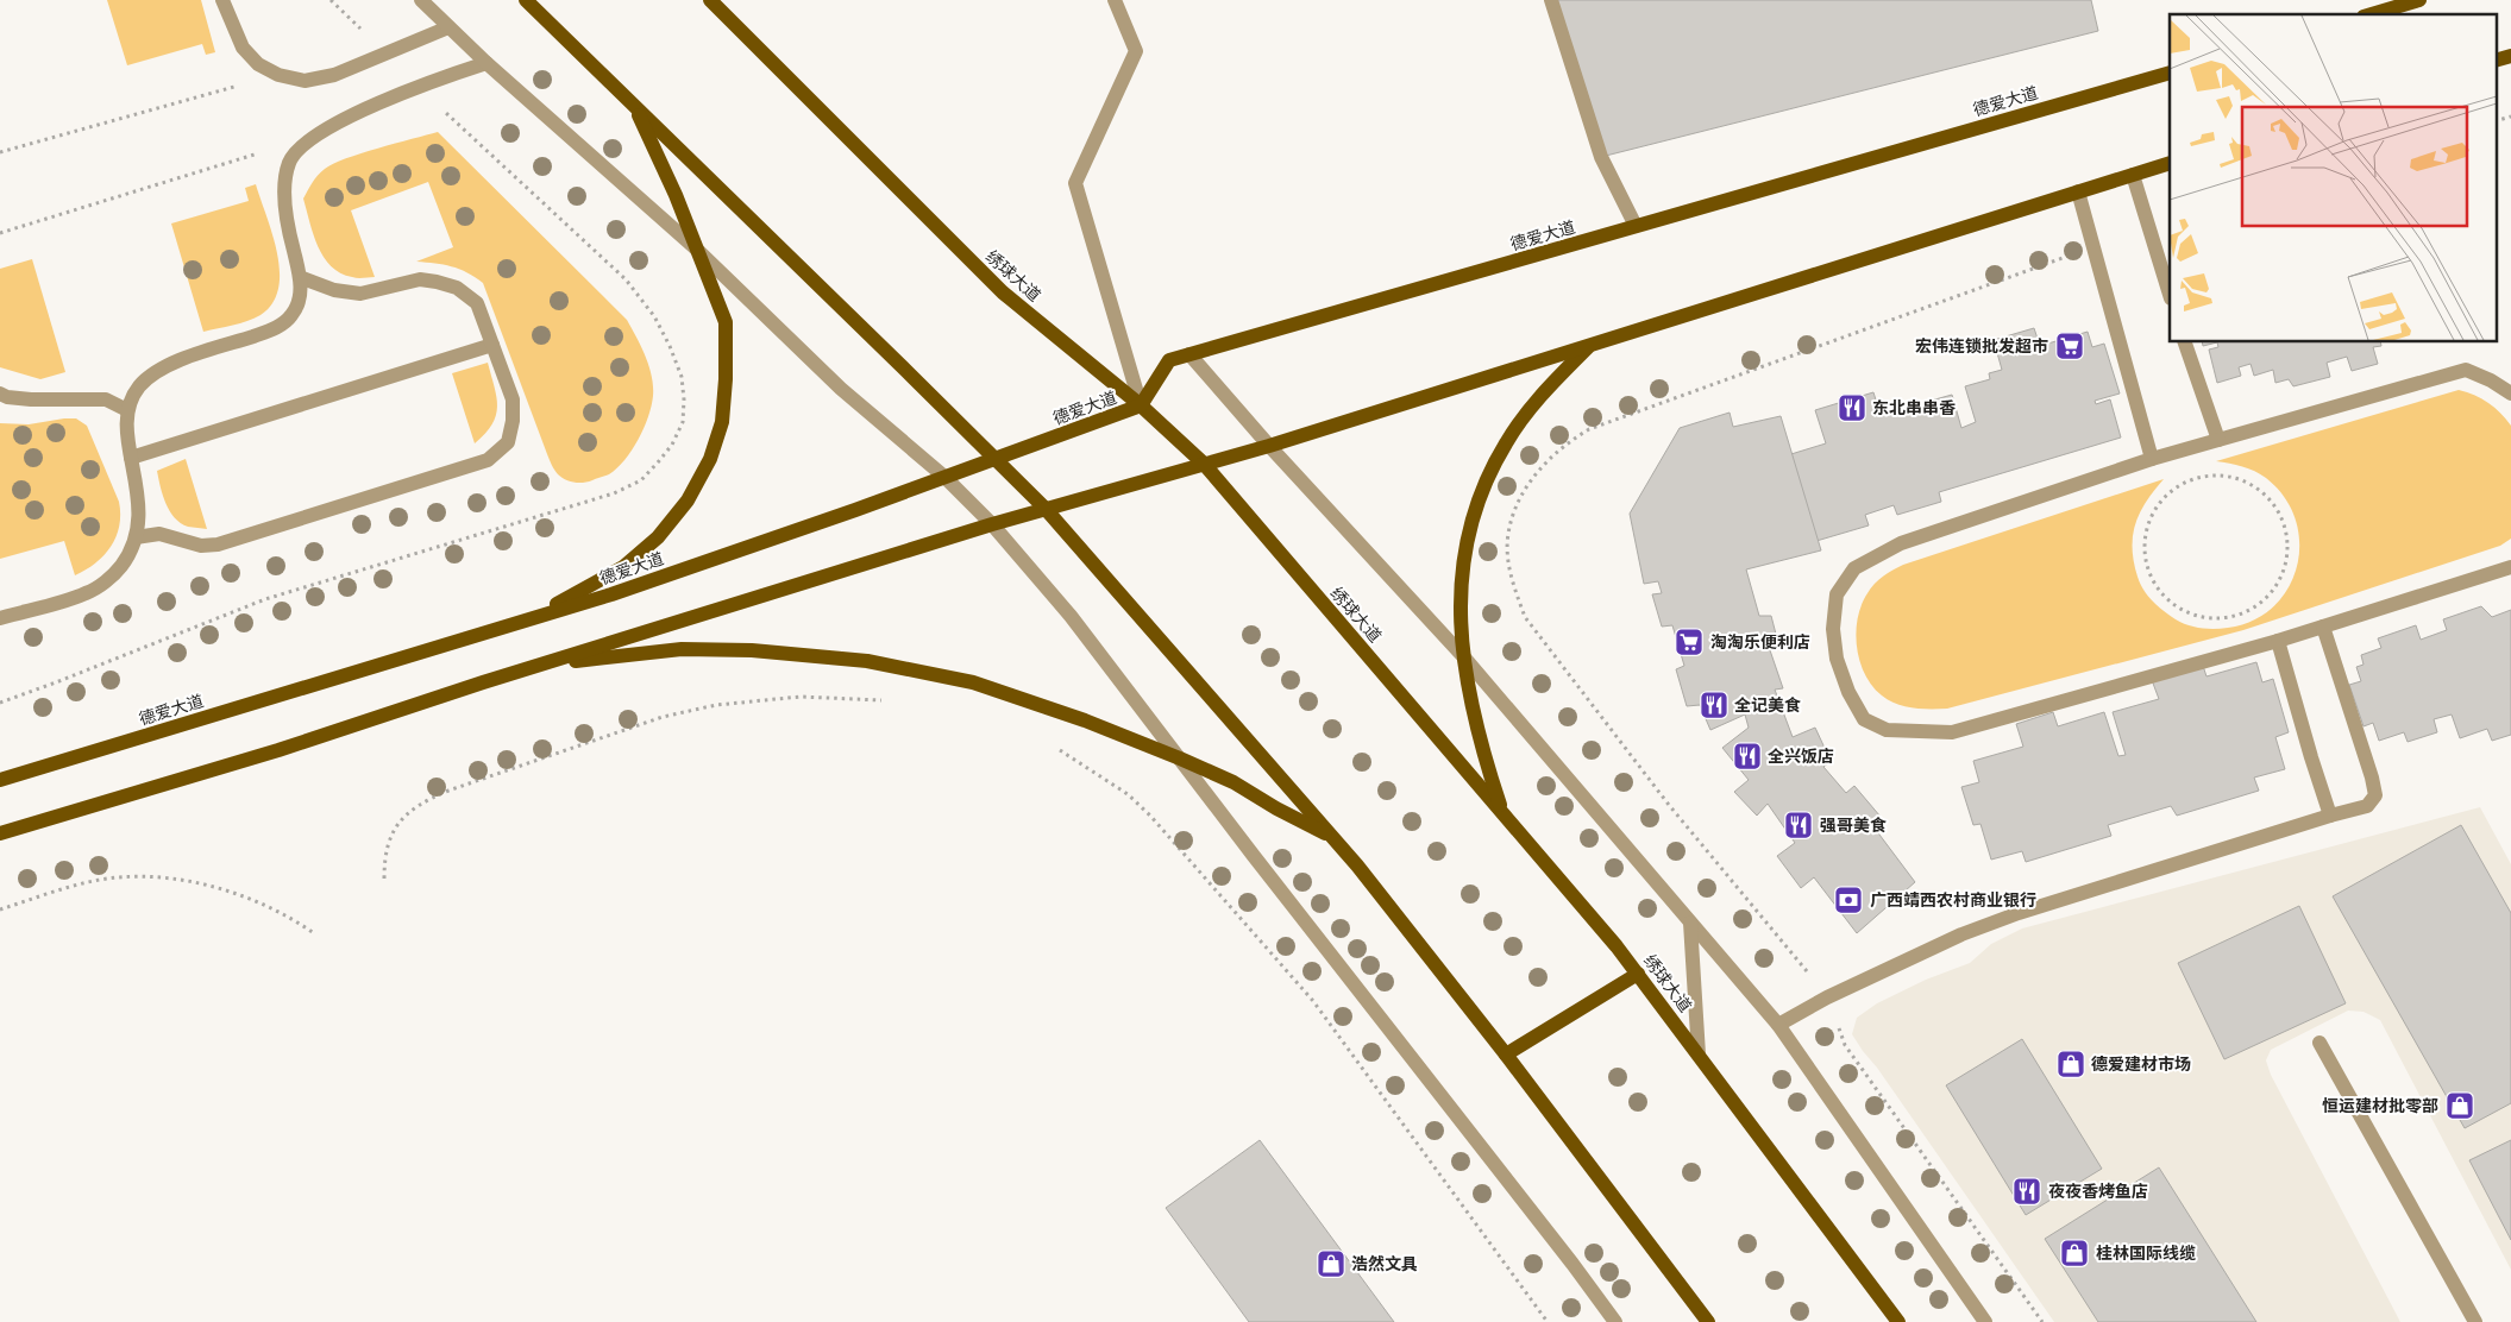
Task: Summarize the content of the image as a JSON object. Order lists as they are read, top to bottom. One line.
{"streets":{"main road":["德爱大道","绣球大道"]},"crossings":[["德爱大道","绣球大道"]],"places":{"supermarket":["宏伟连锁批发超市","淘淘乐便利店"],"restaurant":["东北串串香","全记美食","全兴饭店","强哥美食","夜夜香烤鱼店"],"bank":["广西靖西农村商业银行"],"shop":["德爱建材市场","恒运建材批零部","桂林国际线缆","浩然文具"]}}
